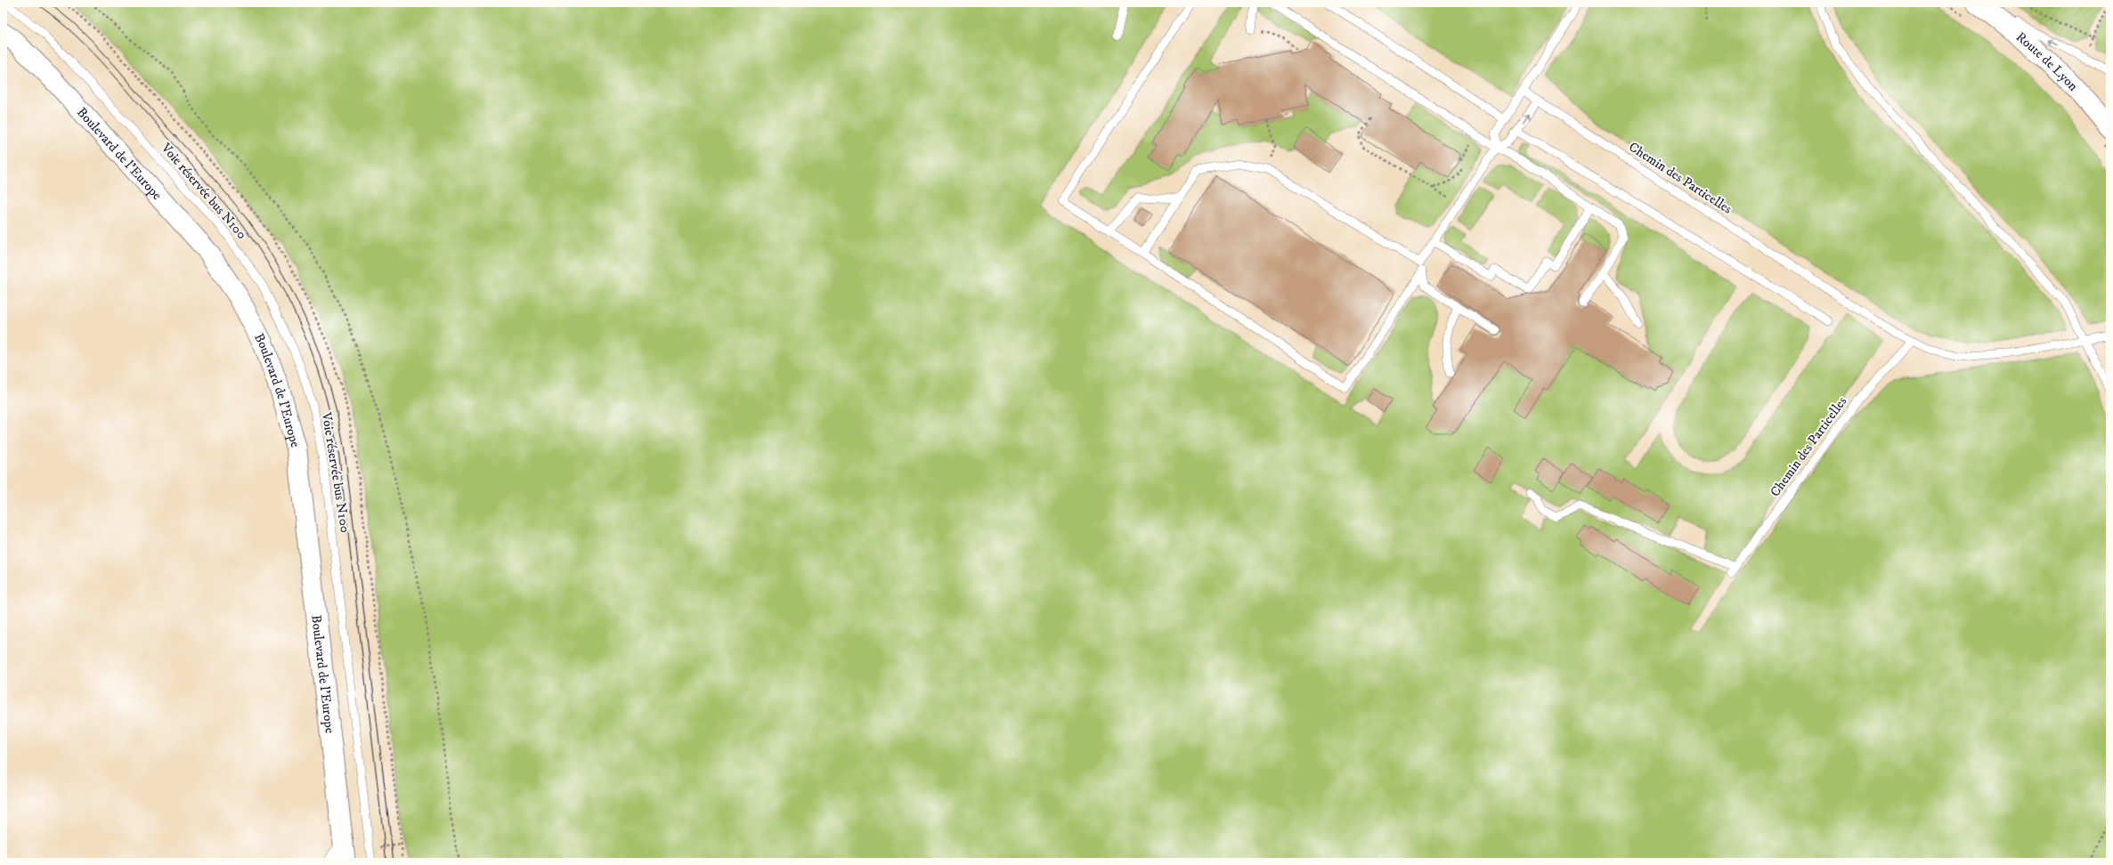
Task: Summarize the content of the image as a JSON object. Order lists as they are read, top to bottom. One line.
{"streets":{"street":["Route de Lyon","Boulevard de l'Europe"],"lane":["Chemin des Particelles","Voie réservée bus N100"]}}
